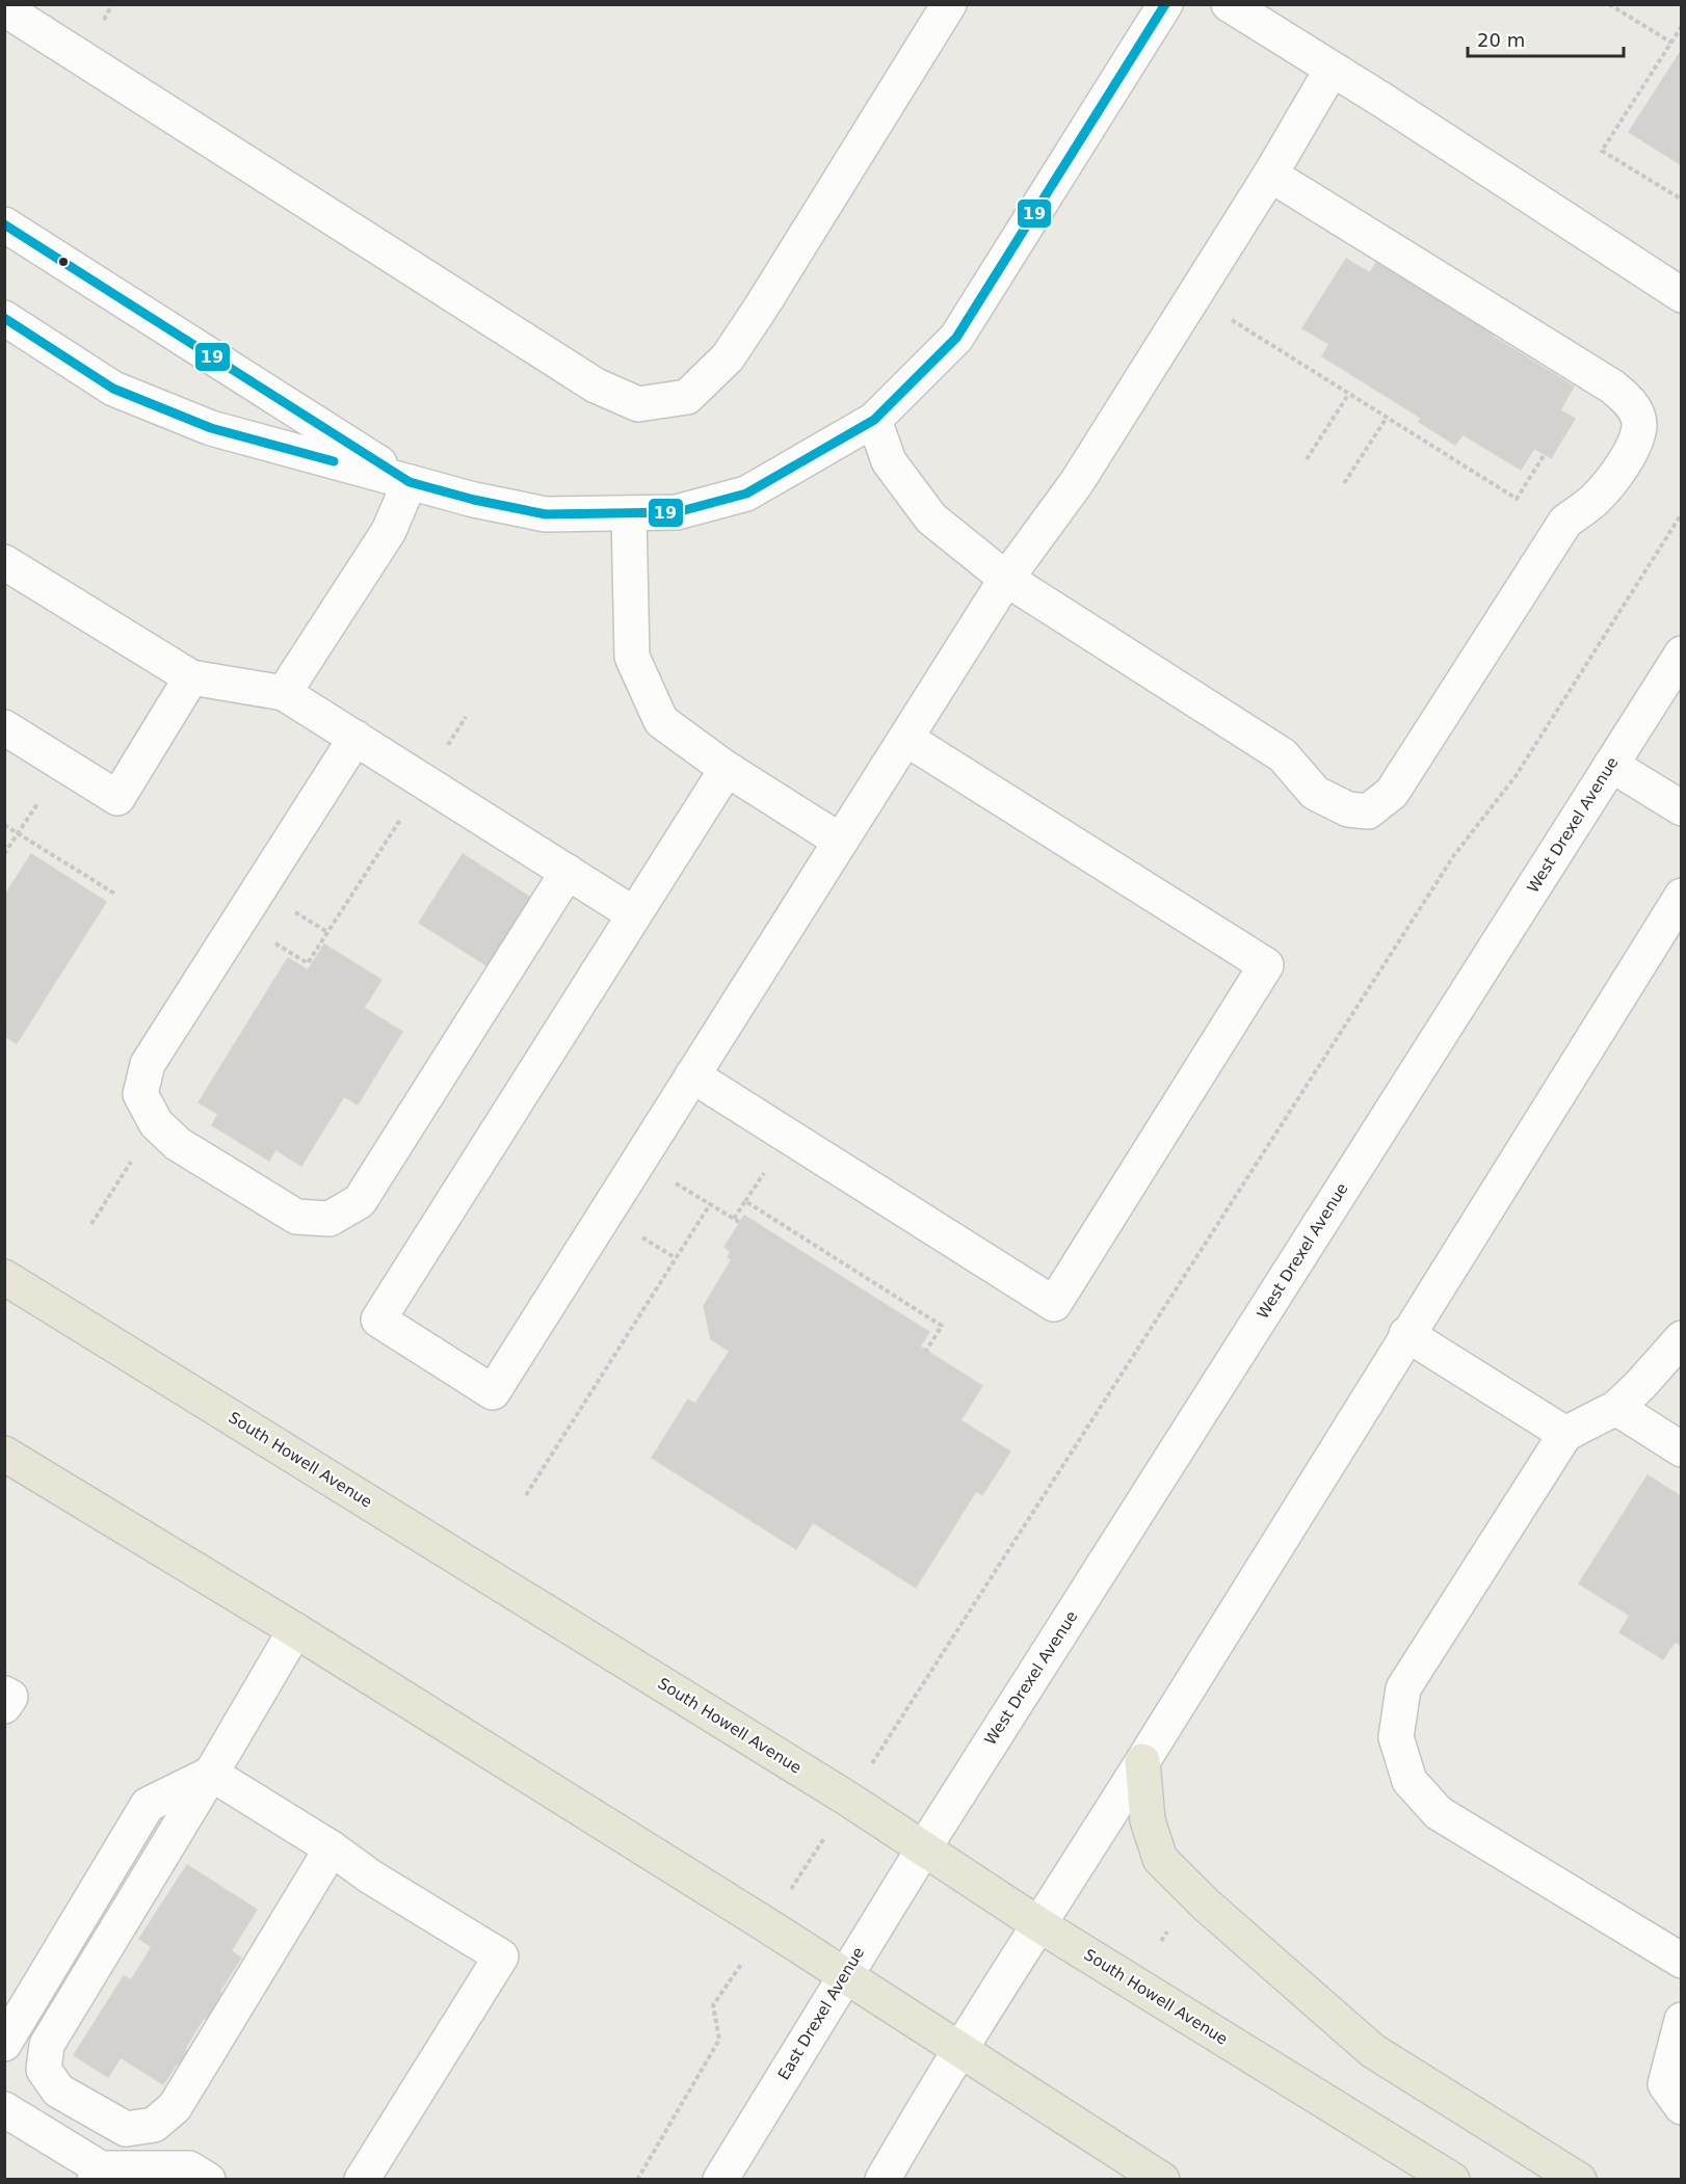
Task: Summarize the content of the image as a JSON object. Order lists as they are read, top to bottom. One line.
{"streets":{"main road":["South Howell Avenue"],"street":["West Drexel Avenue","East Drexel Avenue"]},"crossings":[["West Drexel Avenue","South Howell Avenue"],["West Drexel Avenue","East Drexel Avenue"],["South Howell Avenue","East Drexel Avenue"]],"lines":["transit line 19"],"scale_bar":"20 m"}
